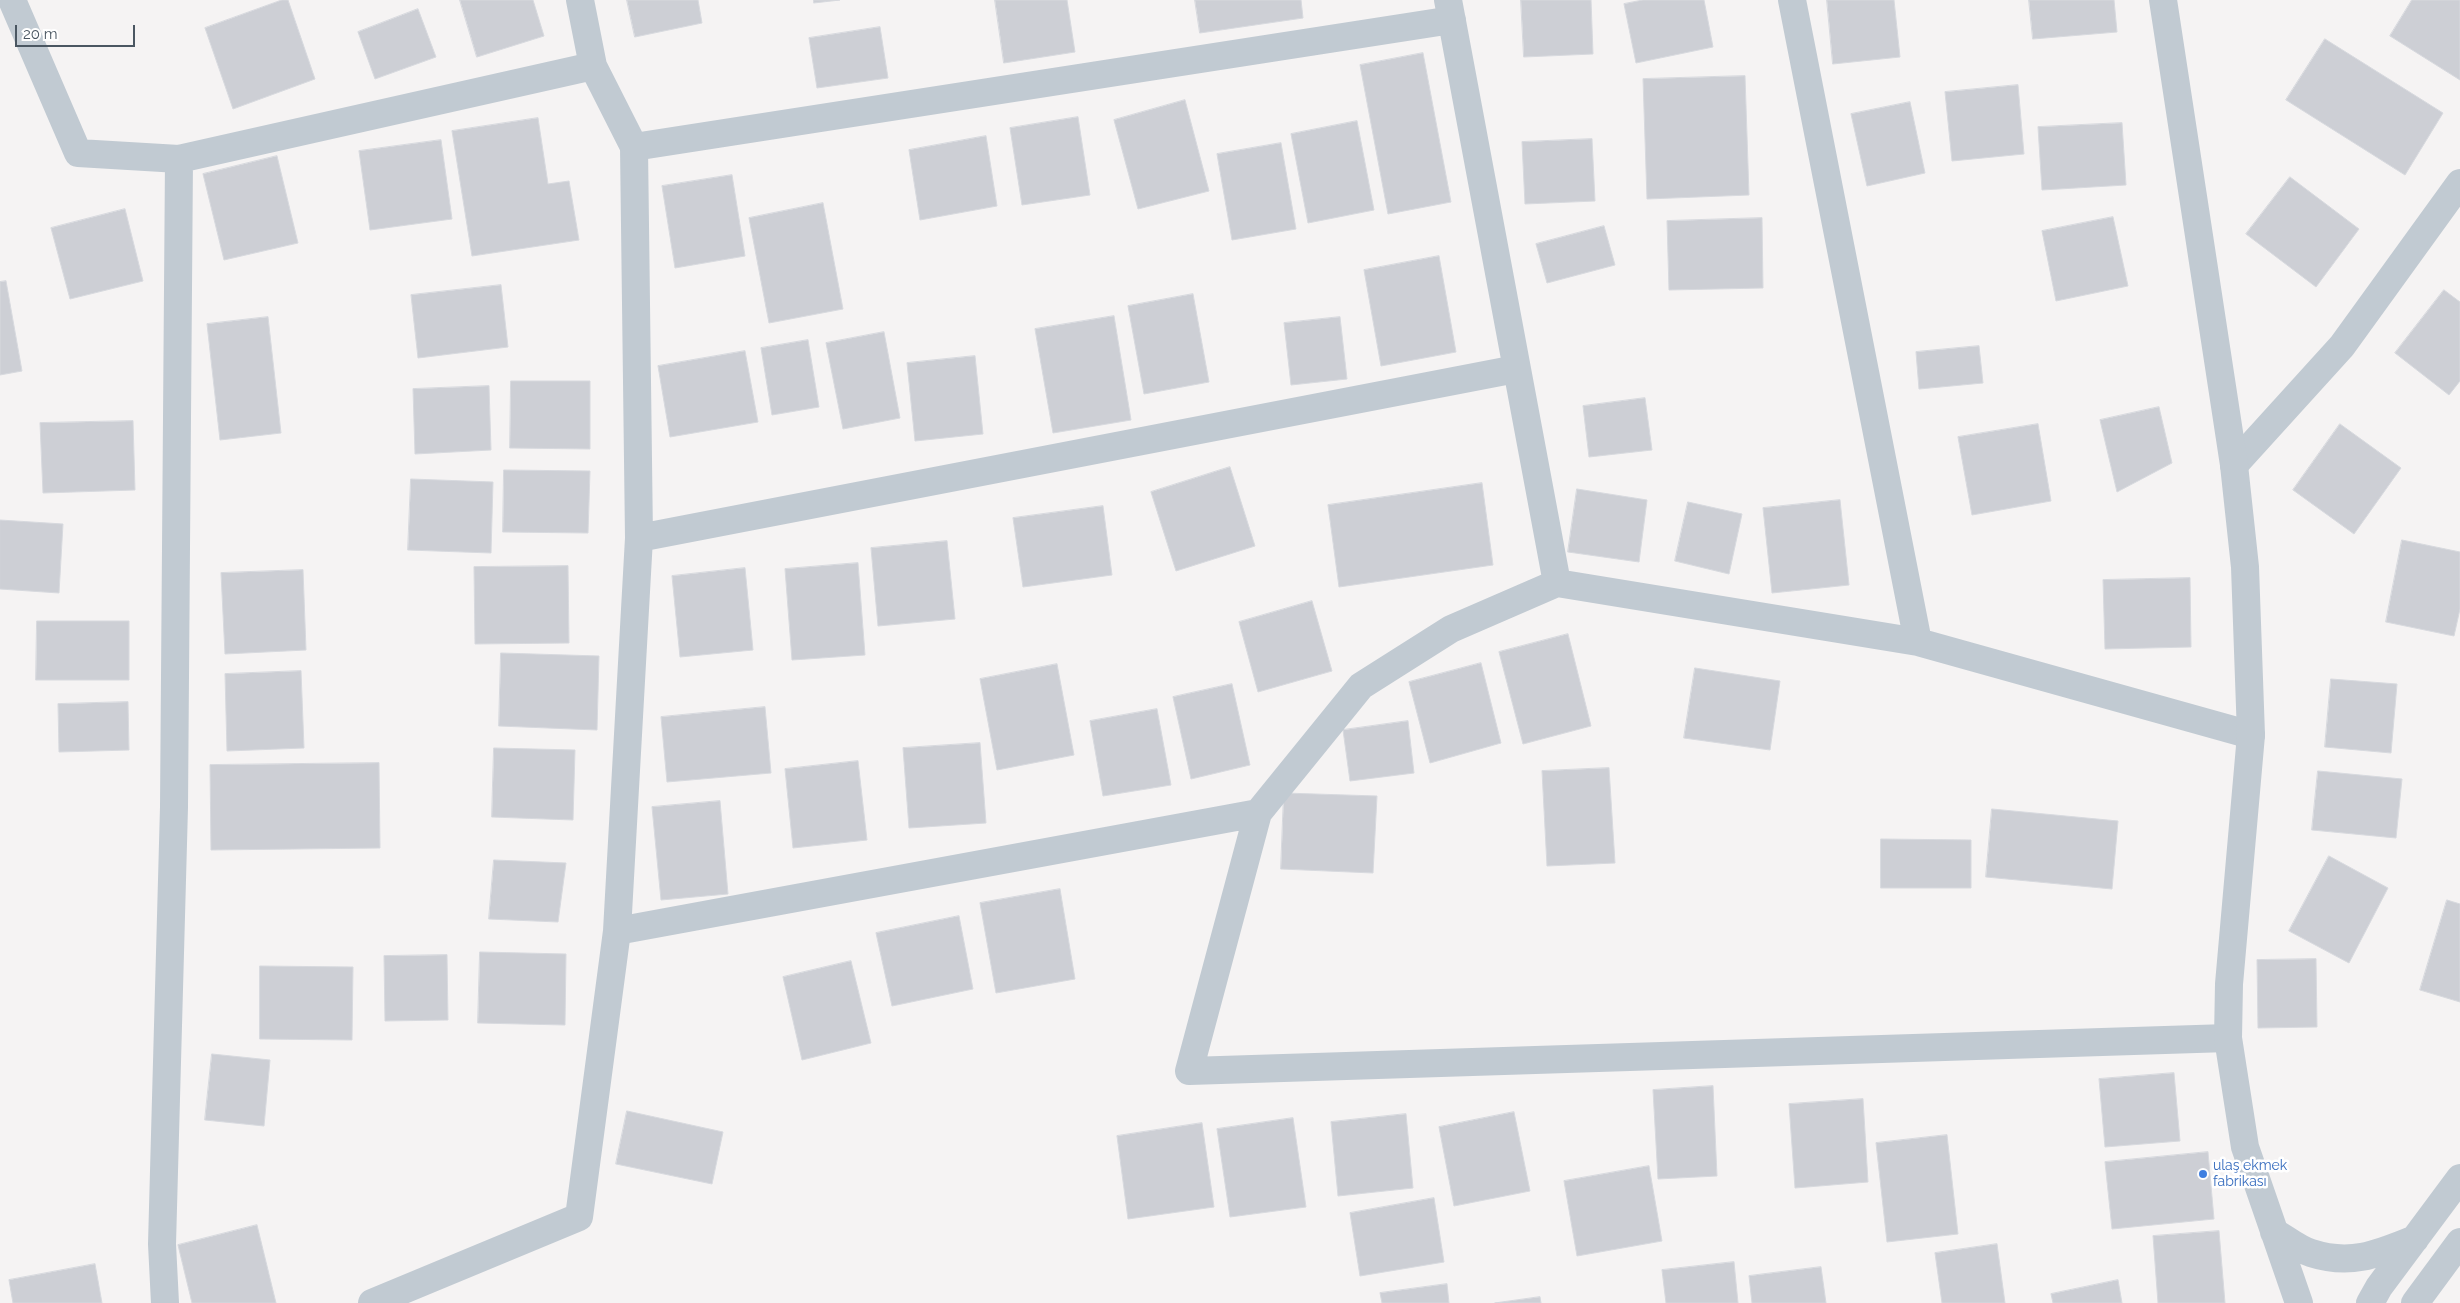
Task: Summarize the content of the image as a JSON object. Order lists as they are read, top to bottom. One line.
{"places":["ulaş ekmek fabrikası"],"scale_bar":"20 m"}
